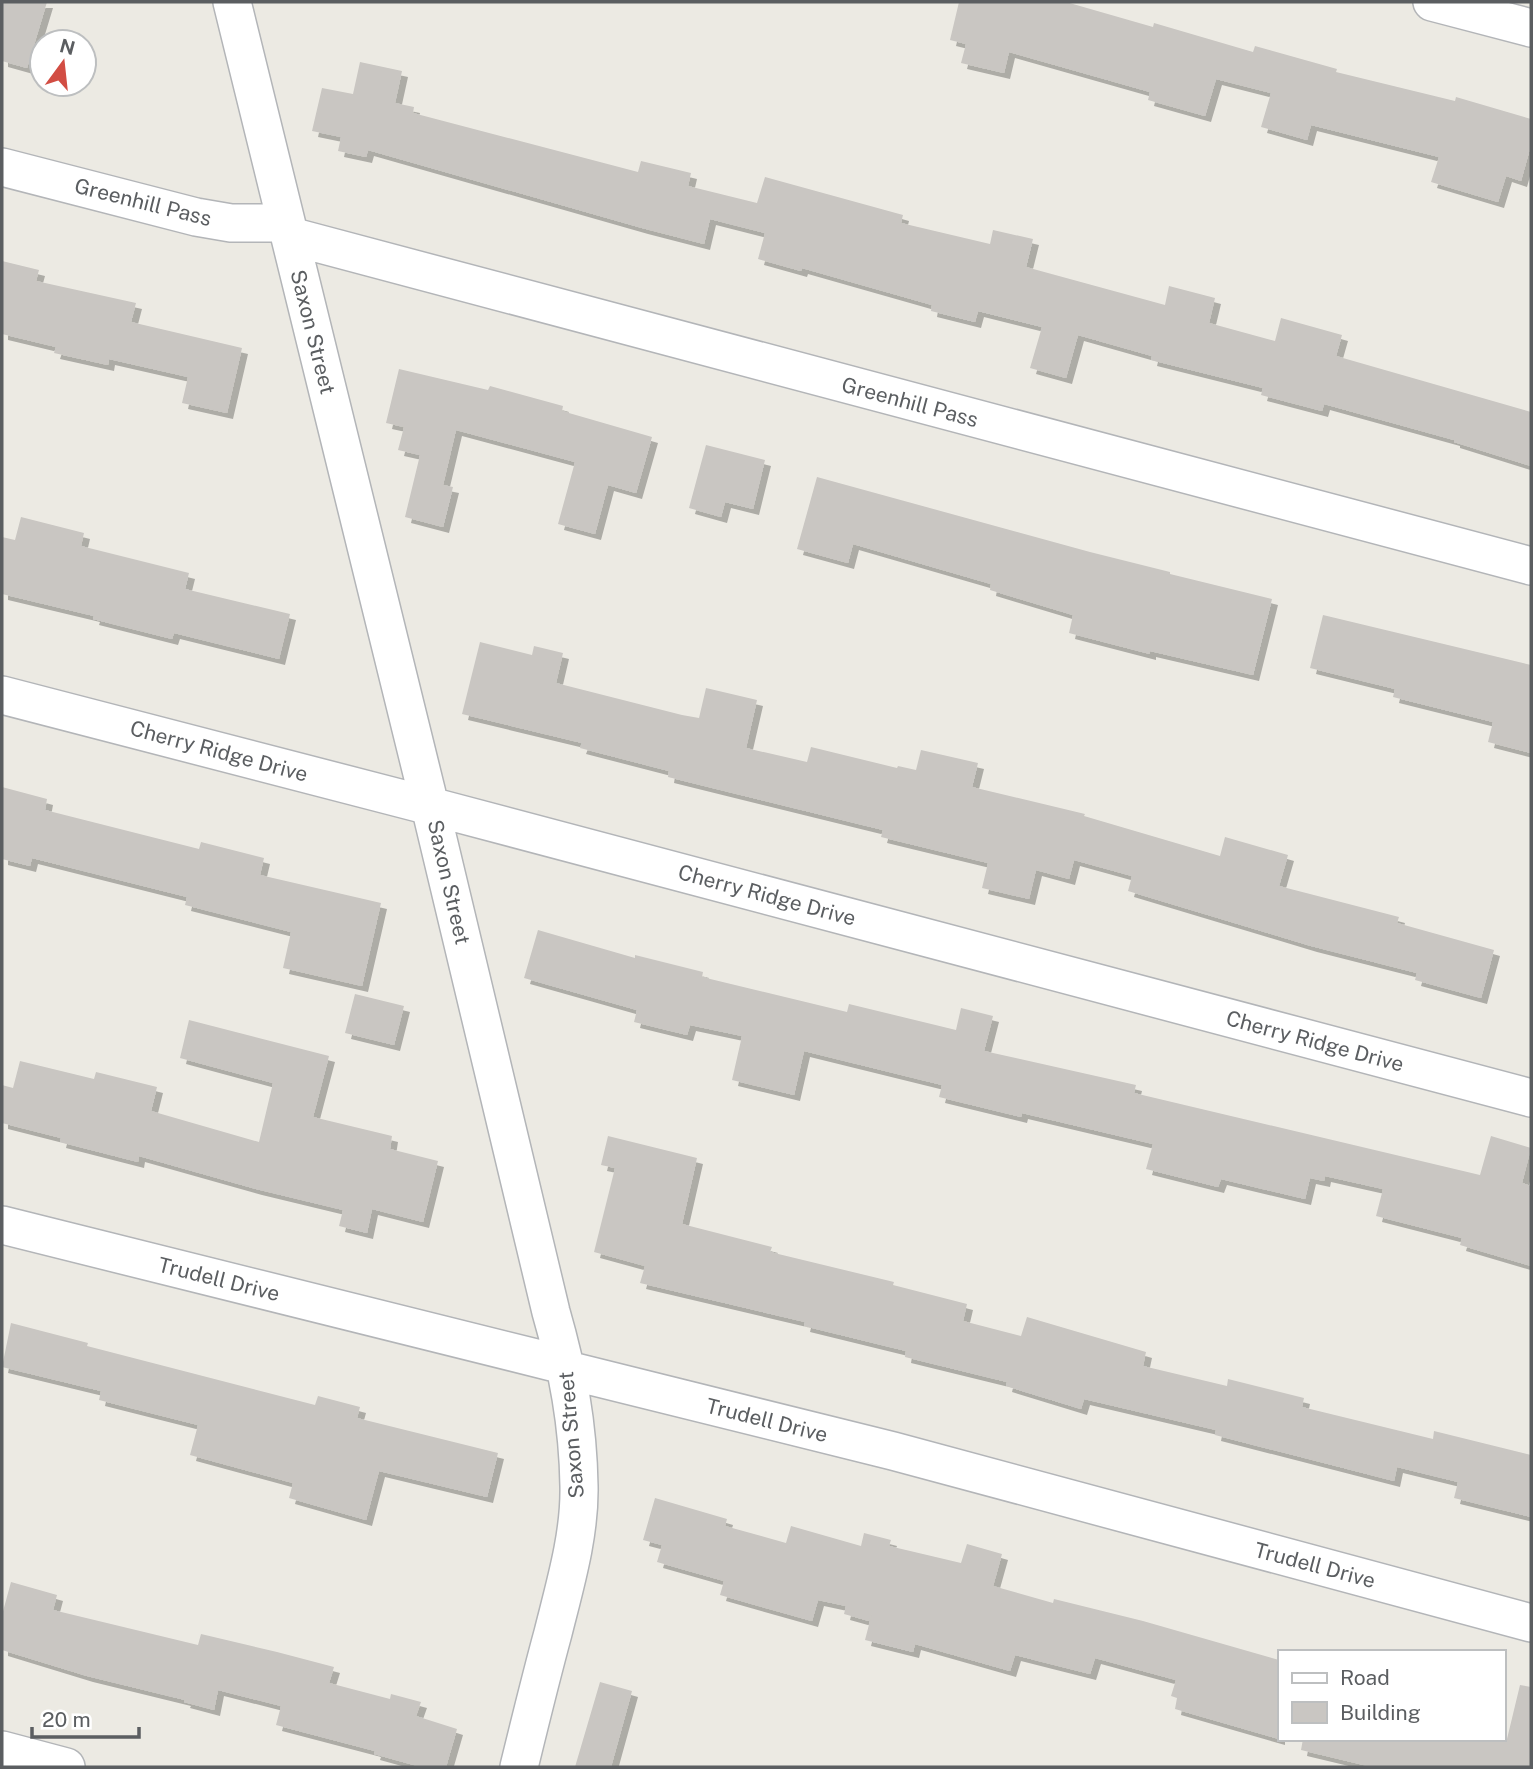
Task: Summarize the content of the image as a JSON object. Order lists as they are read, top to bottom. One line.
{"streets":{"street":["Greenhill Pass","Saxon Street","Cherry Ridge Drive","Trudell Drive"]},"crossings":[["Greenhill Pass","Saxon Street"],["Saxon Street","Cherry Ridge Drive"],["Saxon Street","Trudell Drive"]],"legend":["Road","Building"],"scale_bar":"20 m","north":"top"}
